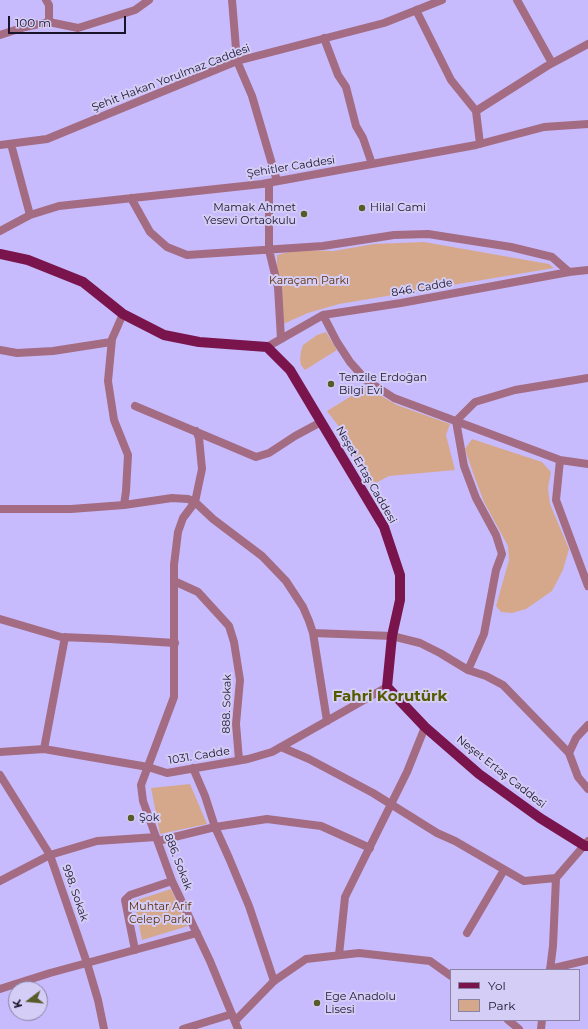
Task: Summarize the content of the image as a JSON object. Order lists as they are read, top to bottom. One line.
{"streets":{"main road":["Neşet Ertaş Caddesi"],"street":["Şehit Hakan Yorulmaz Caddesi","Şehitler Caddesi","846. Cadde","888. Sokak","1031. Cadde","886. Sokak","998. Sokak"]},"crossings":[["846. Cadde","Neşet Ertaş Caddesi"],["Neşet Ertaş Caddesi","1031. Cadde"],["888. Sokak","1031. Cadde"],["888. Sokak","886. Sokak"],["1031. Cadde","886. Sokak"]],"districts":["Fahri Korutürk"],"parks":["Karaçam Parkı","Muhtar Arif Celep Parkı"],"places":["Hilal Cami","Mamak Ahmet Yesevi Ortaokulu","Tenzile Erdoğan Bilgi Evi","Şok","Ege Anadolu Lisesi"],"legend":["Yol","Park"],"scale_bar":"100 m","north":"left"}
